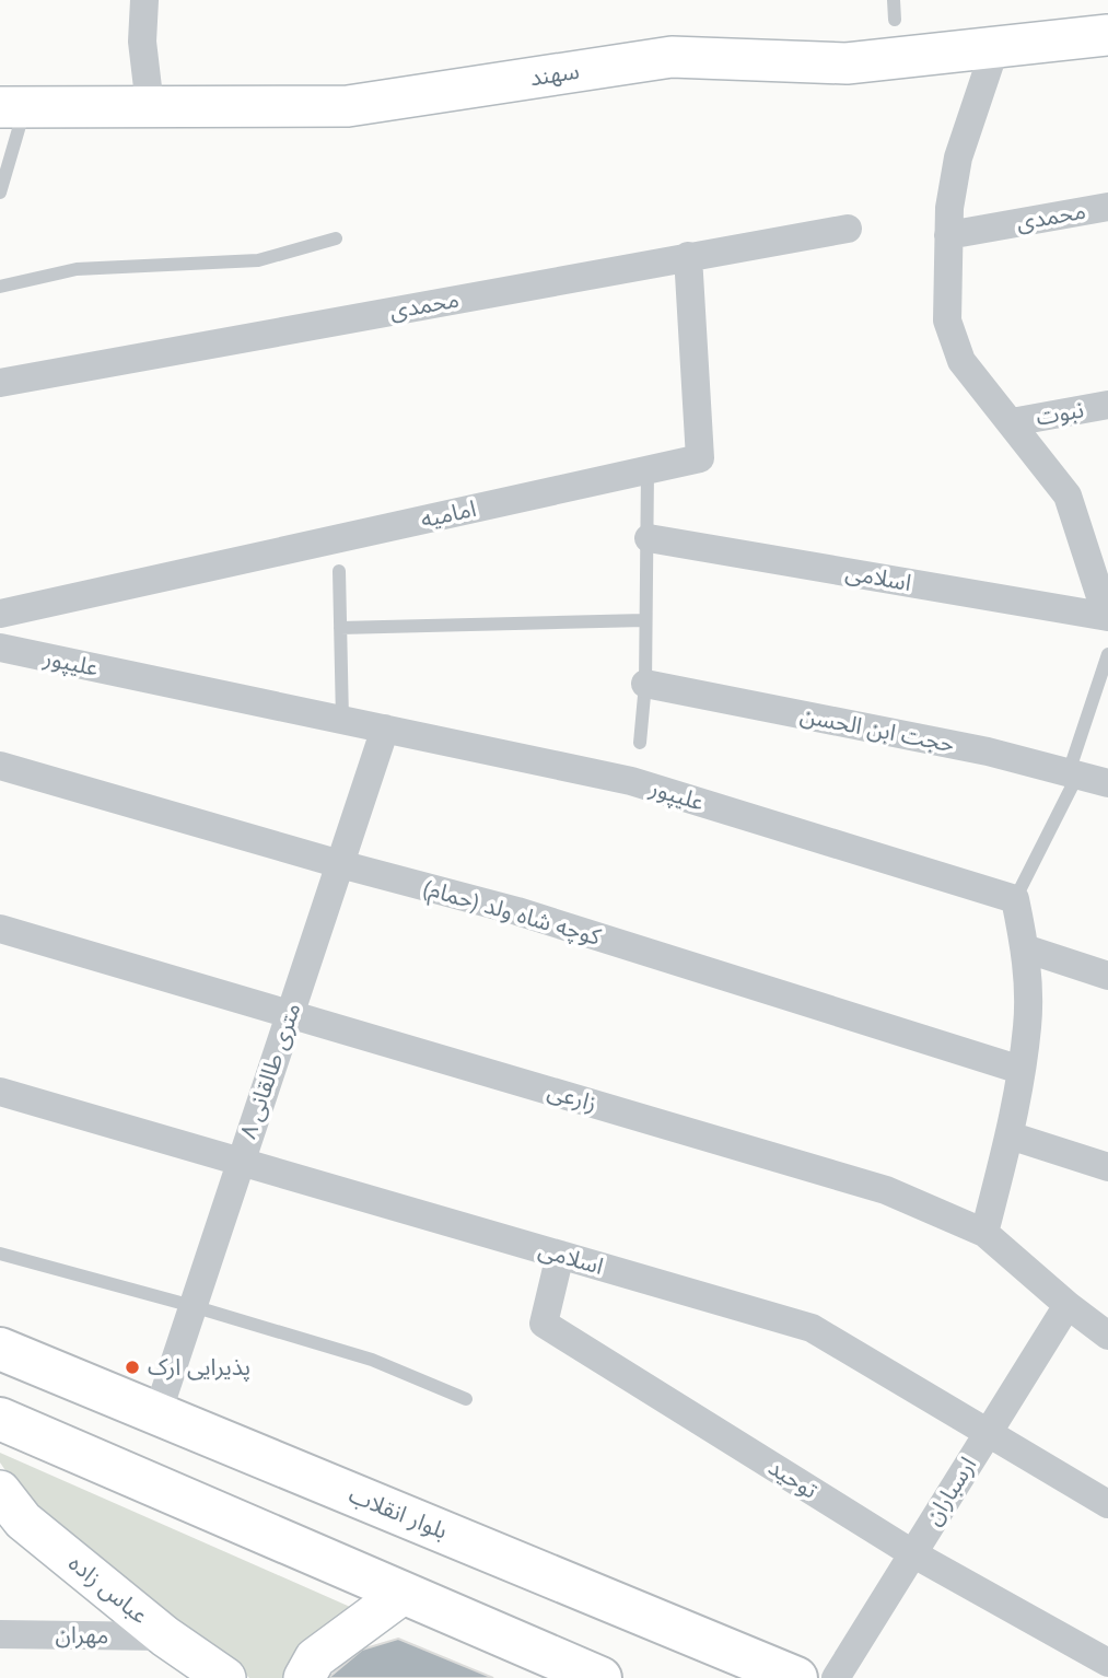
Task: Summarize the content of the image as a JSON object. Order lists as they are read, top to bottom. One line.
{"streets":{"main road":["بلوار انقلاب"],"street":["سهند","محمدی","نبوت","امامیه","اسلامی","علیپور","حجت ابن الحسن","کوچه شاه ولد (حمام)","۸ متری طالقانی","زارعی","توحید","ارسباران","عباس زاده","مهران"]},"crossings":[["محمدی","امامیه"],["اسلامی","۸ متری طالقانی"],["اسلامی","توحید"],["اسلامی","ارسباران"],["علیپور","۸ متری طالقانی"],["کوچه شاه ولد (حمام)","۸ متری طالقانی"],["۸ متری طالقانی","زارعی"],["۸ متری طالقانی","بلوار انقلاب"],["زارعی","ارسباران"],["توحید","ارسباران"],["عباس زاده","مهران"]],"places":["پذیرایی ارک"]}
